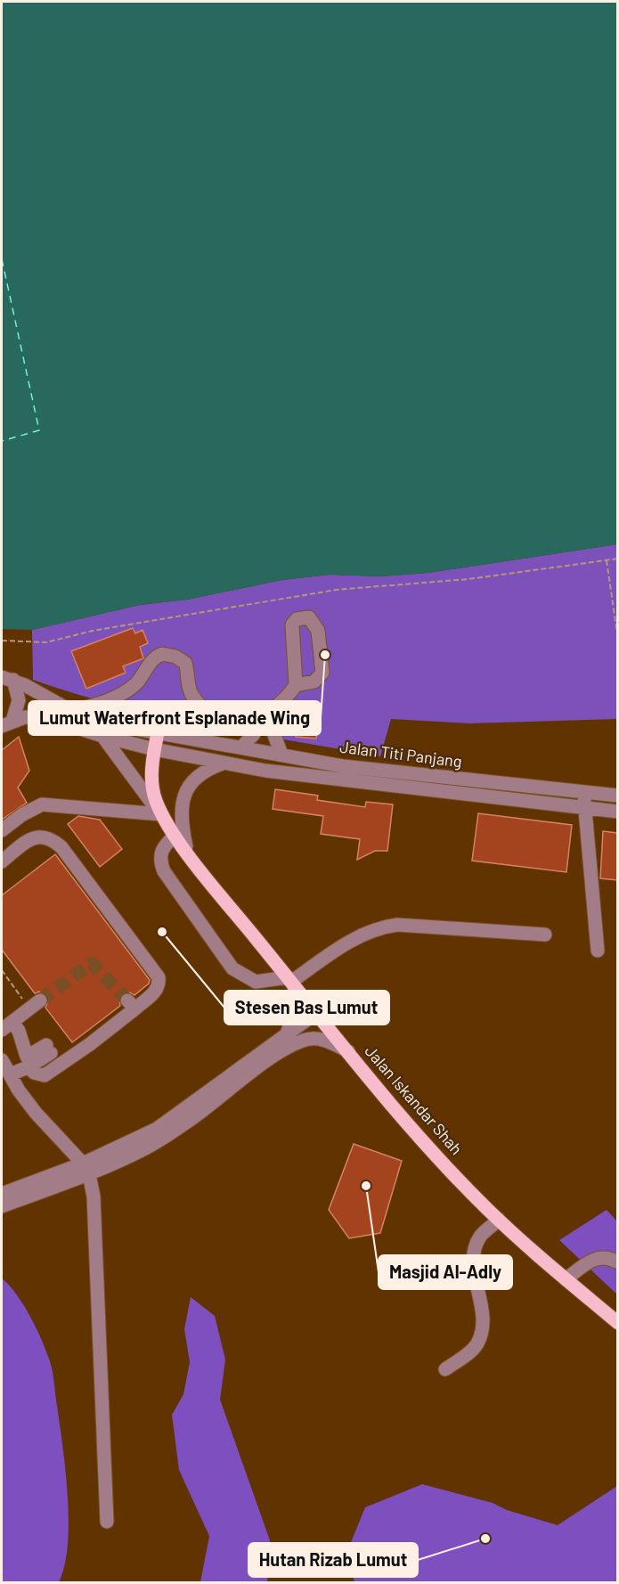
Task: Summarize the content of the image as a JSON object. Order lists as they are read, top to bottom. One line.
{"streets":{"main road":["Jalan Iskandar Shah"],"street":["Jalan Titi Panjang"]},"crossings":[["Jalan Titi Panjang","Jalan Iskandar Shah"]],"places":["Lumut Waterfront Esplanade Wing","Stesen Bas Lumut","Masjid Al-Adly","Hutan Rizab Lumut"]}
